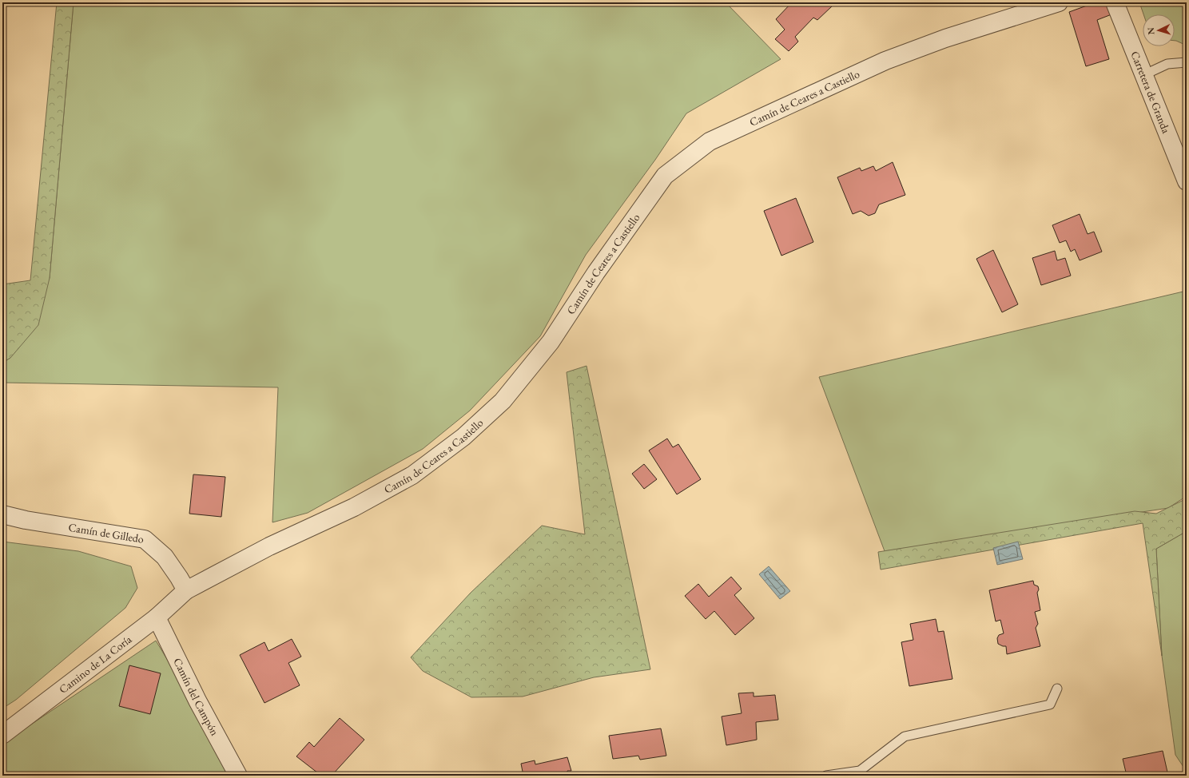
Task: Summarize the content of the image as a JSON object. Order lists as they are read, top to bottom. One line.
{"streets":{"street":["Carretera de Granda","Camín de Ceares a Castiello","Camín de Gilledo","Camino de La Coría","Camín del Campón"]},"crossings":[["Camín de Ceares a Castiello","Camín de Gilledo"],["Camín de Ceares a Castiello","Camino de La Coría"],["Camín de Gilledo","Camino de La Coría"],["Camino de La Coría","Camín del Campón"]],"north":"left"}
